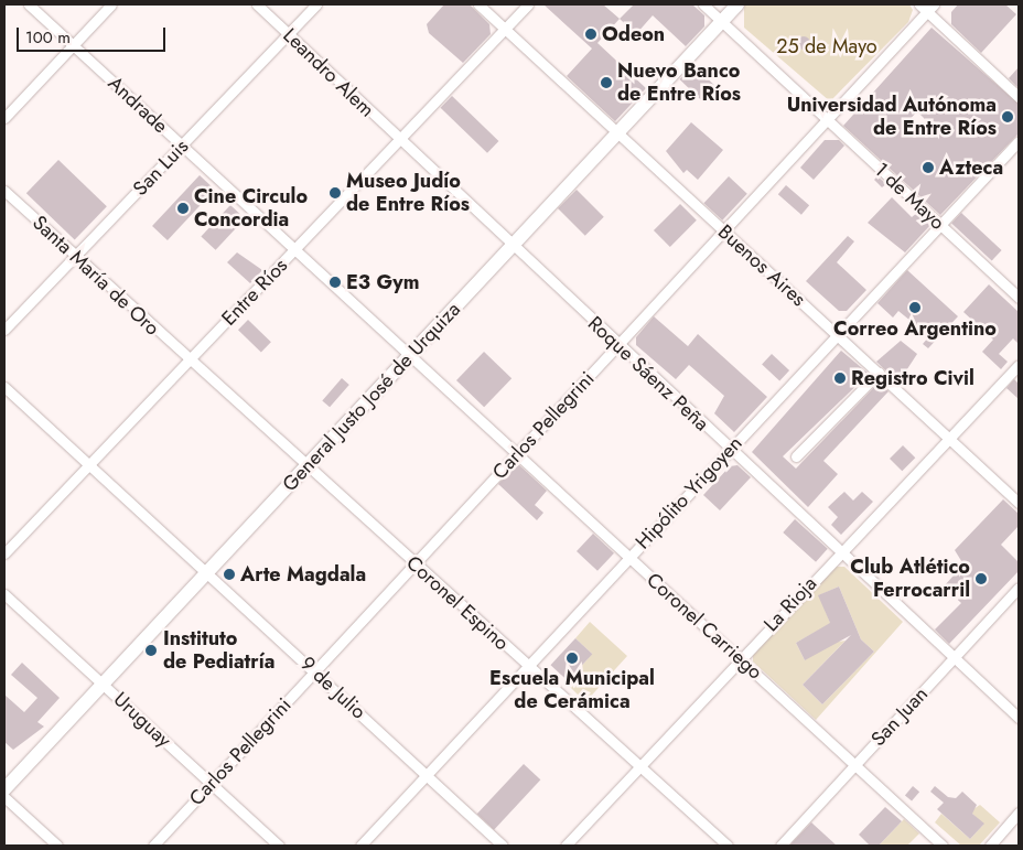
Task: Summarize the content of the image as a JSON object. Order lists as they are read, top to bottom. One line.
{"streets":{"street":["Leandro Alem","Andrade","San Luis","1 de Mayo","Buenos Aires","Santa María de Oro","Entre Ríos","Roque Sáenz Peña","General Justo José de Urquiza","Carlos Pellegrini","Hipólito Yrigoyen","Coronel Espino","La Rioja","Coronel Carriego","9 de Julio","San Juan","Uruguay"]},"crossings":[["Leandro Alem","San Luis"],["Leandro Alem","Entre Ríos"],["Leandro Alem","Roque Sáenz Peña"],["Andrade","San Luis"],["Andrade","Entre Ríos"],["Andrade","Coronel Carriego"],["San Luis","Santa María de Oro"],["1 de Mayo","General Justo José de Urquiza"],["1 de Mayo","Carlos Pellegrini"],["1 de Mayo","Hipólito Yrigoyen"],["Buenos Aires","Entre Ríos"],["Buenos Aires","General Justo José de Urquiza"],["Buenos Aires","Carlos Pellegrini"],["Buenos Aires","Hipólito Yrigoyen"],["Buenos Aires","La Rioja"],["Santa María de Oro","Entre Ríos"],["Santa María de Oro","Coronel Espino"],["Entre Ríos","Roque Sáenz Peña"],["Entre Ríos","Coronel Espino"],["Entre Ríos","Coronel Carriego"],["Entre Ríos","9 de Julio"],["Roque Sáenz Peña","General Justo José de Urquiza"],["Roque Sáenz Peña","Carlos Pellegrini"],["Roque Sáenz Peña","Hipólito Yrigoyen"],["Roque Sáenz Peña","La Rioja"],["Roque Sáenz Peña","San Juan"],["General Justo José de Urquiza","Coronel Espino"],["General Justo José de Urquiza","Coronel Carriego"],["General Justo José de Urquiza","9 de Julio"],["General Justo José de Urquiza","Uruguay"],["Carlos Pellegrini","Coronel Espino"],["Carlos Pellegrini","Coronel Carriego"],["Carlos Pellegrini","9 de Julio"],["Carlos Pellegrini","Uruguay"],["Hipólito Yrigoyen","Coronel Espino"],["Hipólito Yrigoyen","Coronel Carriego"],["Hipólito Yrigoyen","9 de Julio"],["Coronel Espino","La Rioja"],["La Rioja","Coronel Carriego"],["Coronel Carriego","San Juan"]],"parks":["25 de Mayo"],"places":["Odeon","Nuevo Banco de Entre Ríos","Universidad Autónoma de Entre Ríos","Azteca","Museo Judío de Entre Ríos","Cine Circulo Concordia","E3 Gym","Correo Argentino","Registro Civil","Arte Magdala","Club Atlético Ferrocarril","Instituto de Pediatría","Escuela Municipal de Cerámica"],"scale_bar":"100 m"}
